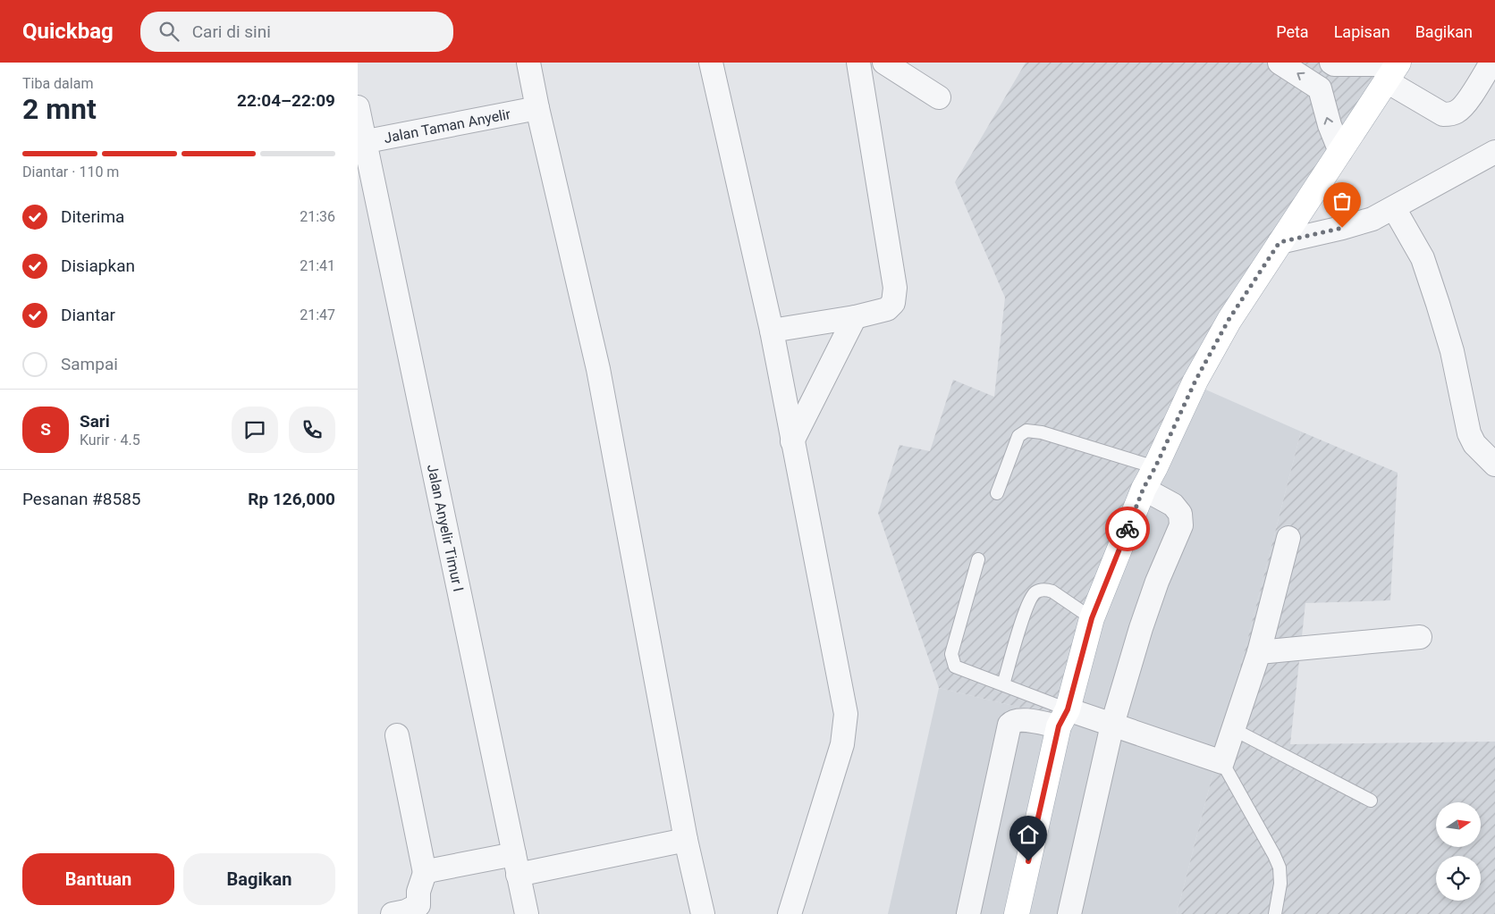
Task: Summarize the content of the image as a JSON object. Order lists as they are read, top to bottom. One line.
{"streets":{"street":["Jalan Taman Anyelir","Jalan Anyelir Timur I"]},"crossings":[["Jalan Taman Anyelir","Jalan Anyelir Timur I"]],"north":"right","page":{"header":"Quickbag","search":"Cari di sini","nav":["Peta","Lapisan","Bagikan"],"heading":["2 mnt","Tiba dalam","22:04–22:09"],"panel":["Sari","Kurir · 4.5","Pesanan #8585","Rp 126,000"],"bar":"Diantar · 110 m","list":[["Diterima","21:36"],["Disiapkan","21:41"],["Diantar","21:47"],"Sampai"],"round":"S","buttons":["Bantuan","Bagikan"]}}
